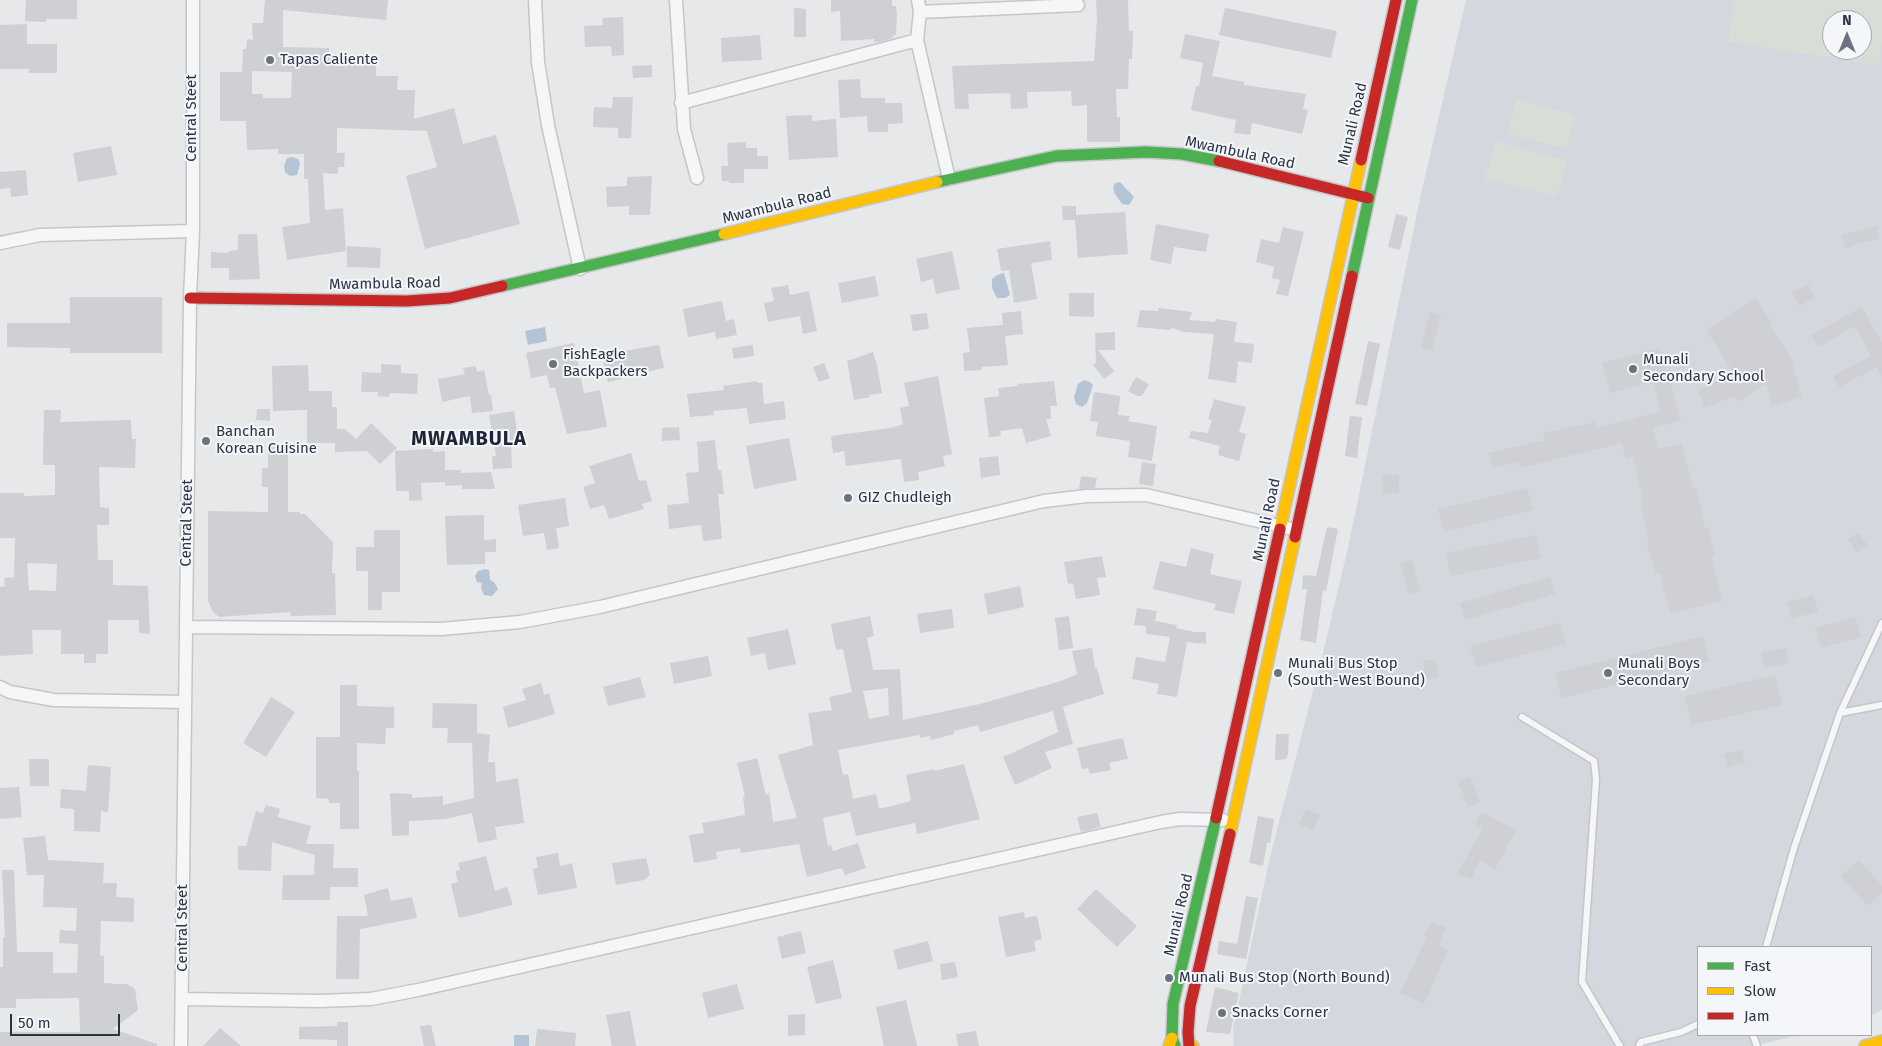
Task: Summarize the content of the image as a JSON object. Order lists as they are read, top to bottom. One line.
{"streets":{"main road":["Munali Road","Mwambula Road"],"street":["Central Steet"]},"crossings":[["Central Steet","Mwambula Road"],["Munali Road","Mwambula Road"]],"districts":["MWAMBULA"],"places":["Tapas Caliente","FishEagle Backpackers","Munali Secondary School","Banchan Korean Cuisine","GIZ Chudleigh","Munali Bus Stop (South-West Bound)","Munali Boys Secondary","Munali Bus Stop (North Bound)","Snacks Corner"],"legend":["Fast","Slow","Jam"],"scale_bar":"50 m","north":"top"}
